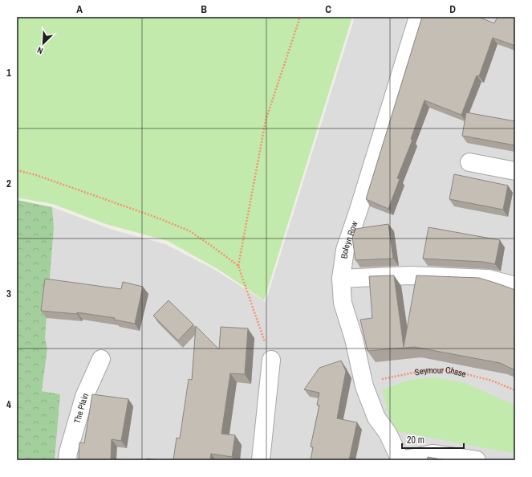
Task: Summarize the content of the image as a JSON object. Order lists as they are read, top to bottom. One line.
{"streets":{"street":["Boleyn Row","The Plain"],"path":["Seymour Chase"]},"crossings":[["Boleyn Row","Seymour Chase"]],"scale_bar":"20 m","north":"bottom left","grid":{"columns":["A","B","C","D"],"rows":["1","2","3","4"]}}
